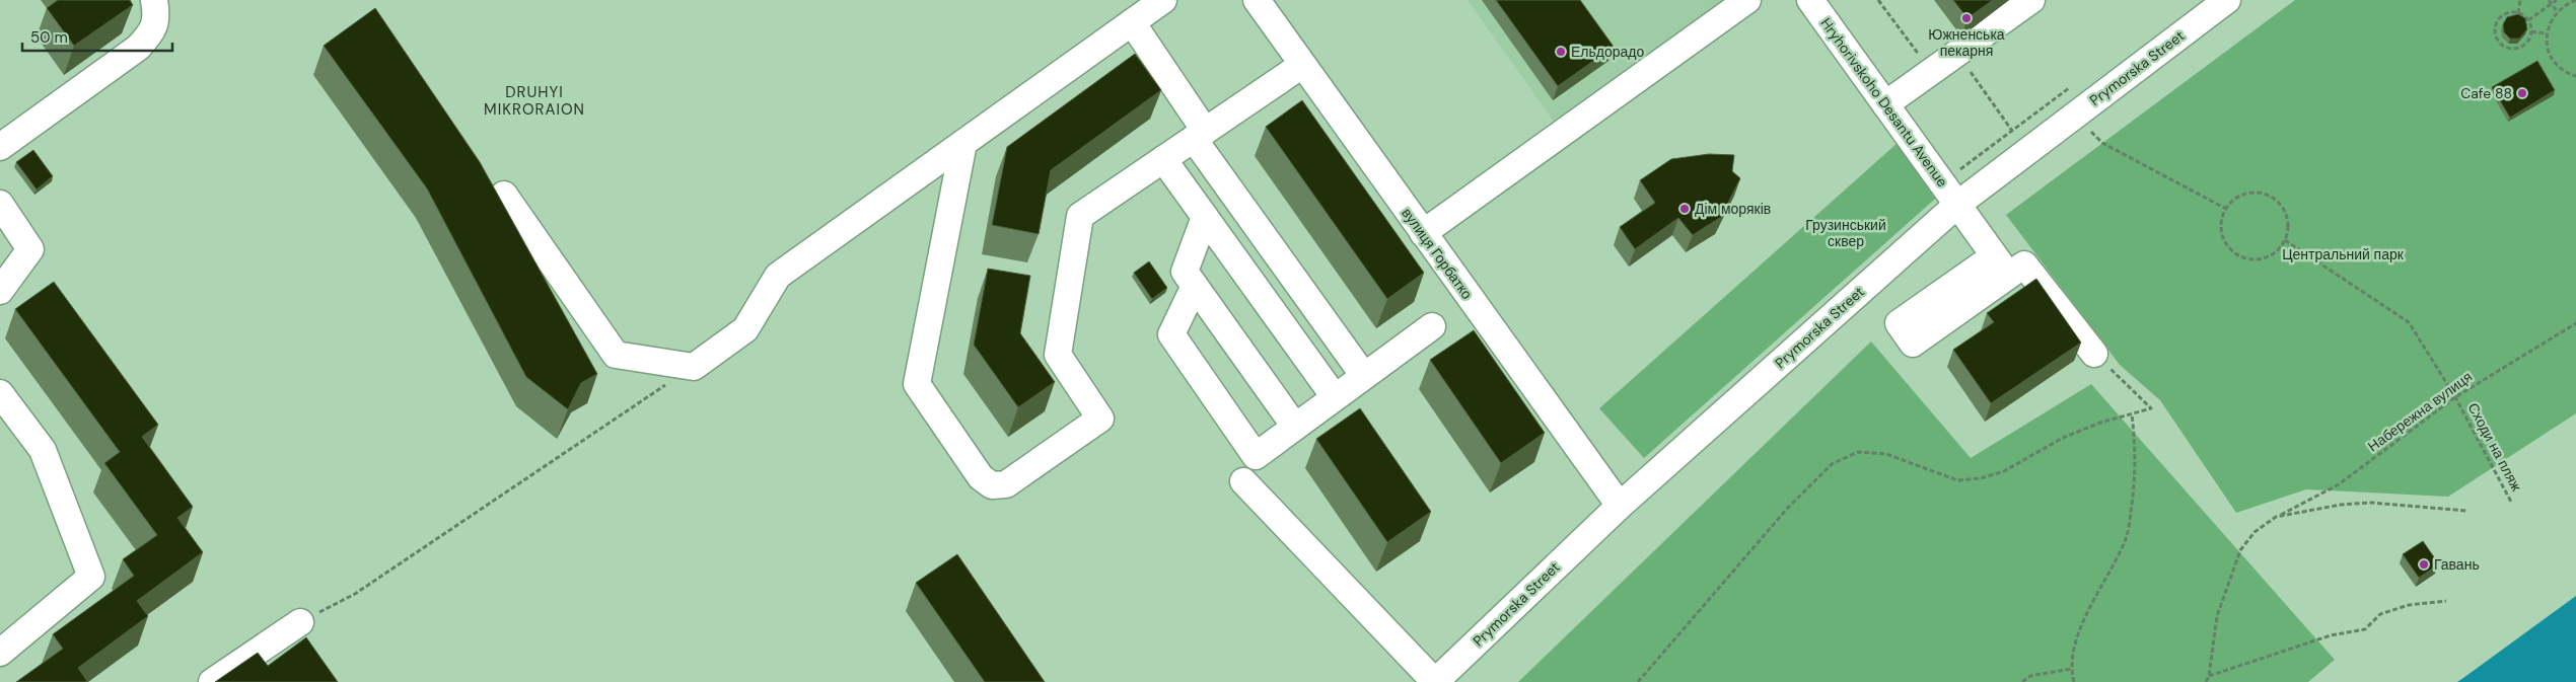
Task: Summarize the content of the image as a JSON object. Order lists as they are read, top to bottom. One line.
{"streets":{"street":["Prymorska Street","Hryhorivskoho Desantu Avenue","вулиця Горбатко"],"path":["Набережна вулиця","Сходи на пляж"]},"crossings":[["Prymorska Street","Hryhorivskoho Desantu Avenue"],["Prymorska Street","вулиця Горбатко"],["Набережна вулиця","Сходи на пляж"]],"districts":["DRUHYI MIKRORAION"],"parks":["Грузинський сквер","Центральний парк"],"places":["Южненська пекарня","Ельдорадо","Cafe 88","Дім моряків","Гавань"],"scale_bar":"50 m"}
